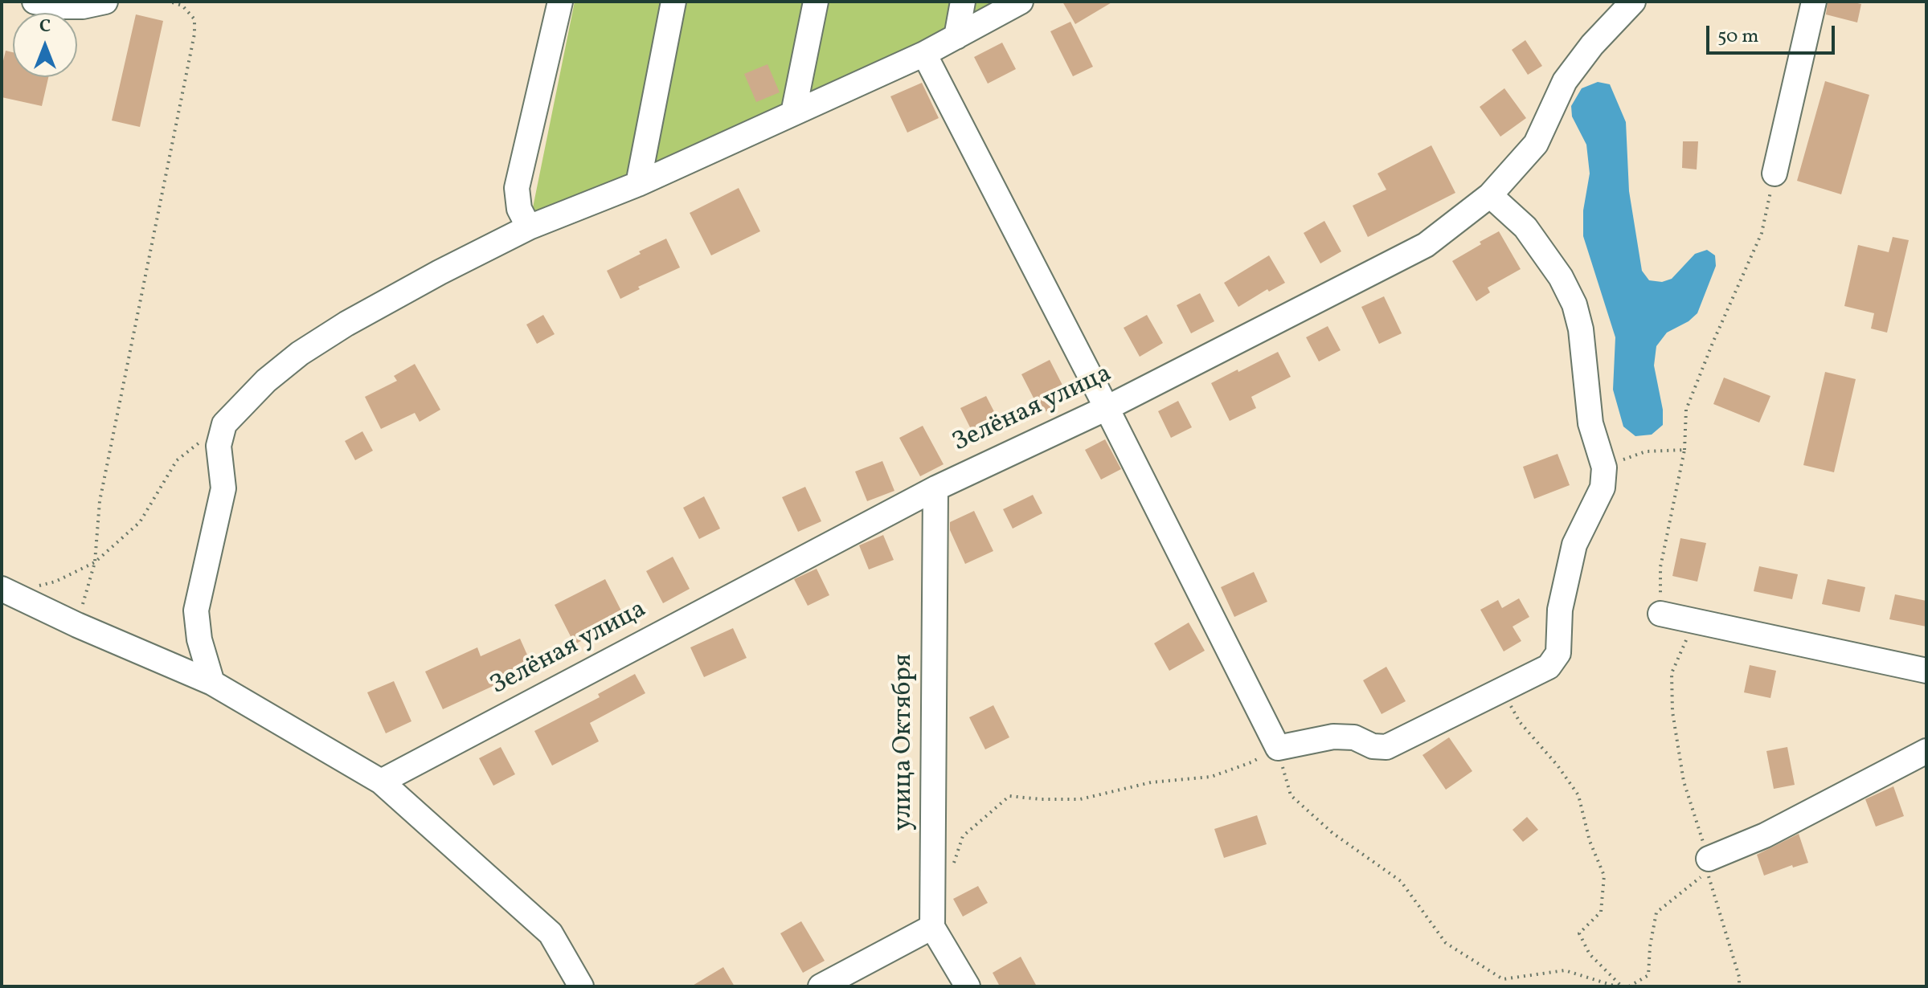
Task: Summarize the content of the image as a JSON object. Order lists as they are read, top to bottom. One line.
{"streets":{"street":["Зелёная улица","улица Октября"]},"crossings":[["Зелёная улица","улица Октября"]],"scale_bar":"50 m","north":"top"}
